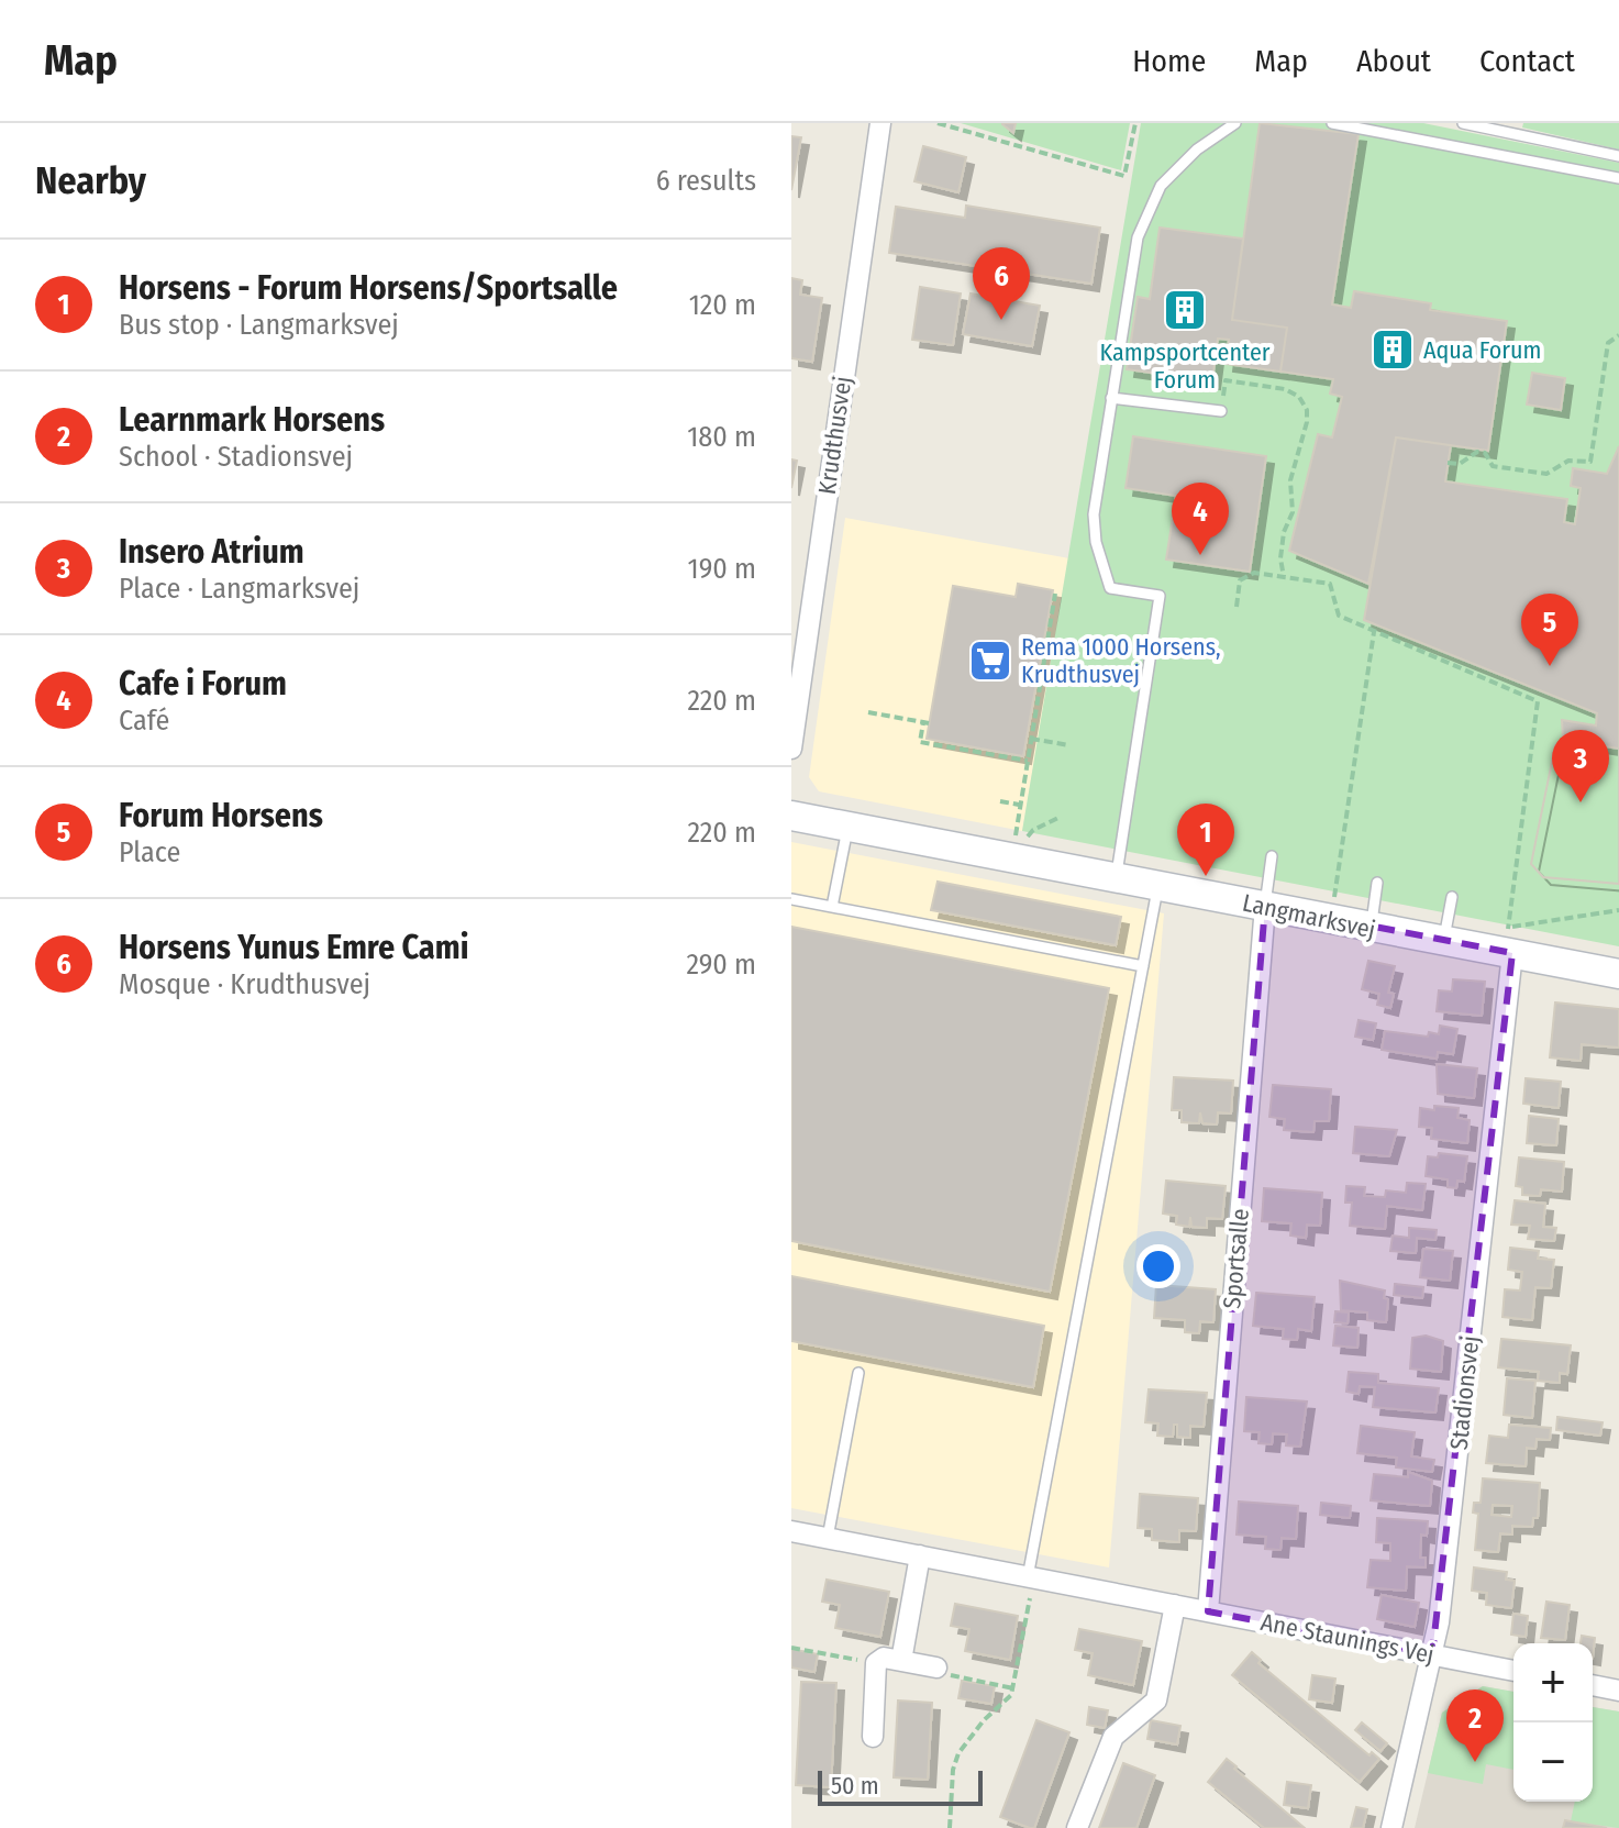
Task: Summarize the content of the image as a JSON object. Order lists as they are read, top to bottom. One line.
{"streets":{"main road":["Langmarksvej"],"street":["Krudthusvej","Sportsalle","Stadionsvej","Ane Staunings Vej"]},"crossings":[["Langmarksvej","Sportsalle"],["Langmarksvej","Stadionsvej"],["Sportsalle","Ane Staunings Vej"],["Stadionsvej","Ane Staunings Vej"]],"places":{"building":["Kampsportcenter Forum","Aqua Forum"],"supermarket":["Rema 1000 Horsens, Krudthusvej"]},"scale_bar":"50 m","page":{"header":"Map","nav":["Home","Map","About","Contact"],"heading":["Nearby","6 results"],"list":[{"mark":"1","name":"Horsens - Forum Horsens/Sportsalle","note":"Bus stop · Langmarksvej","value":"120 m"},{"mark":"2","name":"Learnmark Horsens","note":"School · Stadionsvej","value":"180 m"},{"mark":"3","name":"Insero Atrium","note":"Place · Langmarksvej","value":"190 m"},{"mark":"4","name":"Cafe i Forum","note":"Café","value":"220 m"},{"mark":"5","name":"Forum Horsens","note":"Place","value":"220 m"},{"mark":"6","name":"Horsens Yunus Emre Cami","note":"Mosque · Krudthusvej","value":"290 m"}],"pins":["6","4","5","3","1","2"],"map_buttons":["+","−"],"scale":"50 m"}}
